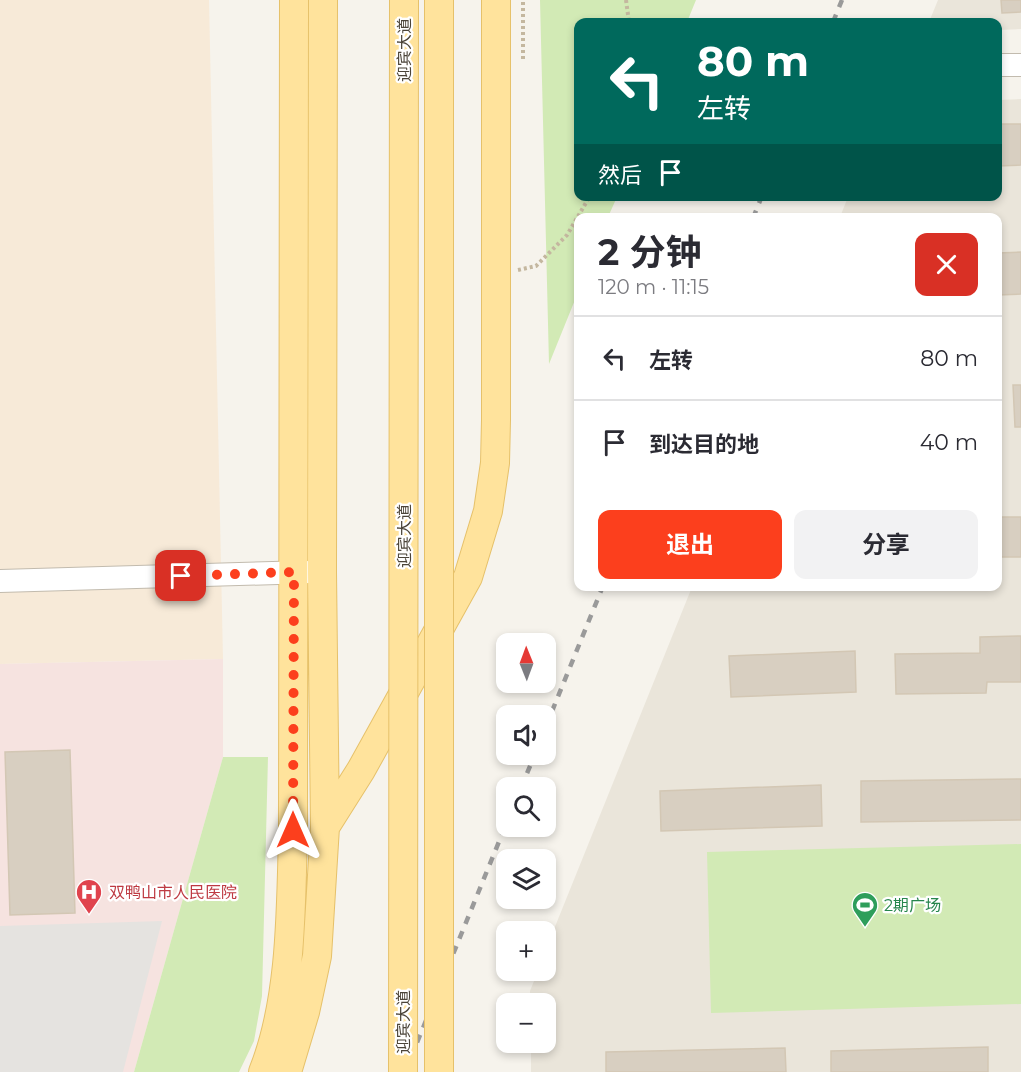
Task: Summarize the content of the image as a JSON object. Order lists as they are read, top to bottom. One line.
{"streets":{"main road":["迎宾大道"]},"places":{"hospital":["双鸭山市人民医院"],"sports":["2期广场"]},"north":"top","page":{"turn":["80 m","左转"],"then":"然后","heading":["2 分钟","120 m · 11:15"],"list":[{"name":"左转","value":"80 m"},{"name":"到达目的地","value":"40 m"}],"buttons":["退出","分享"],"map_buttons":["+","−"]}}
